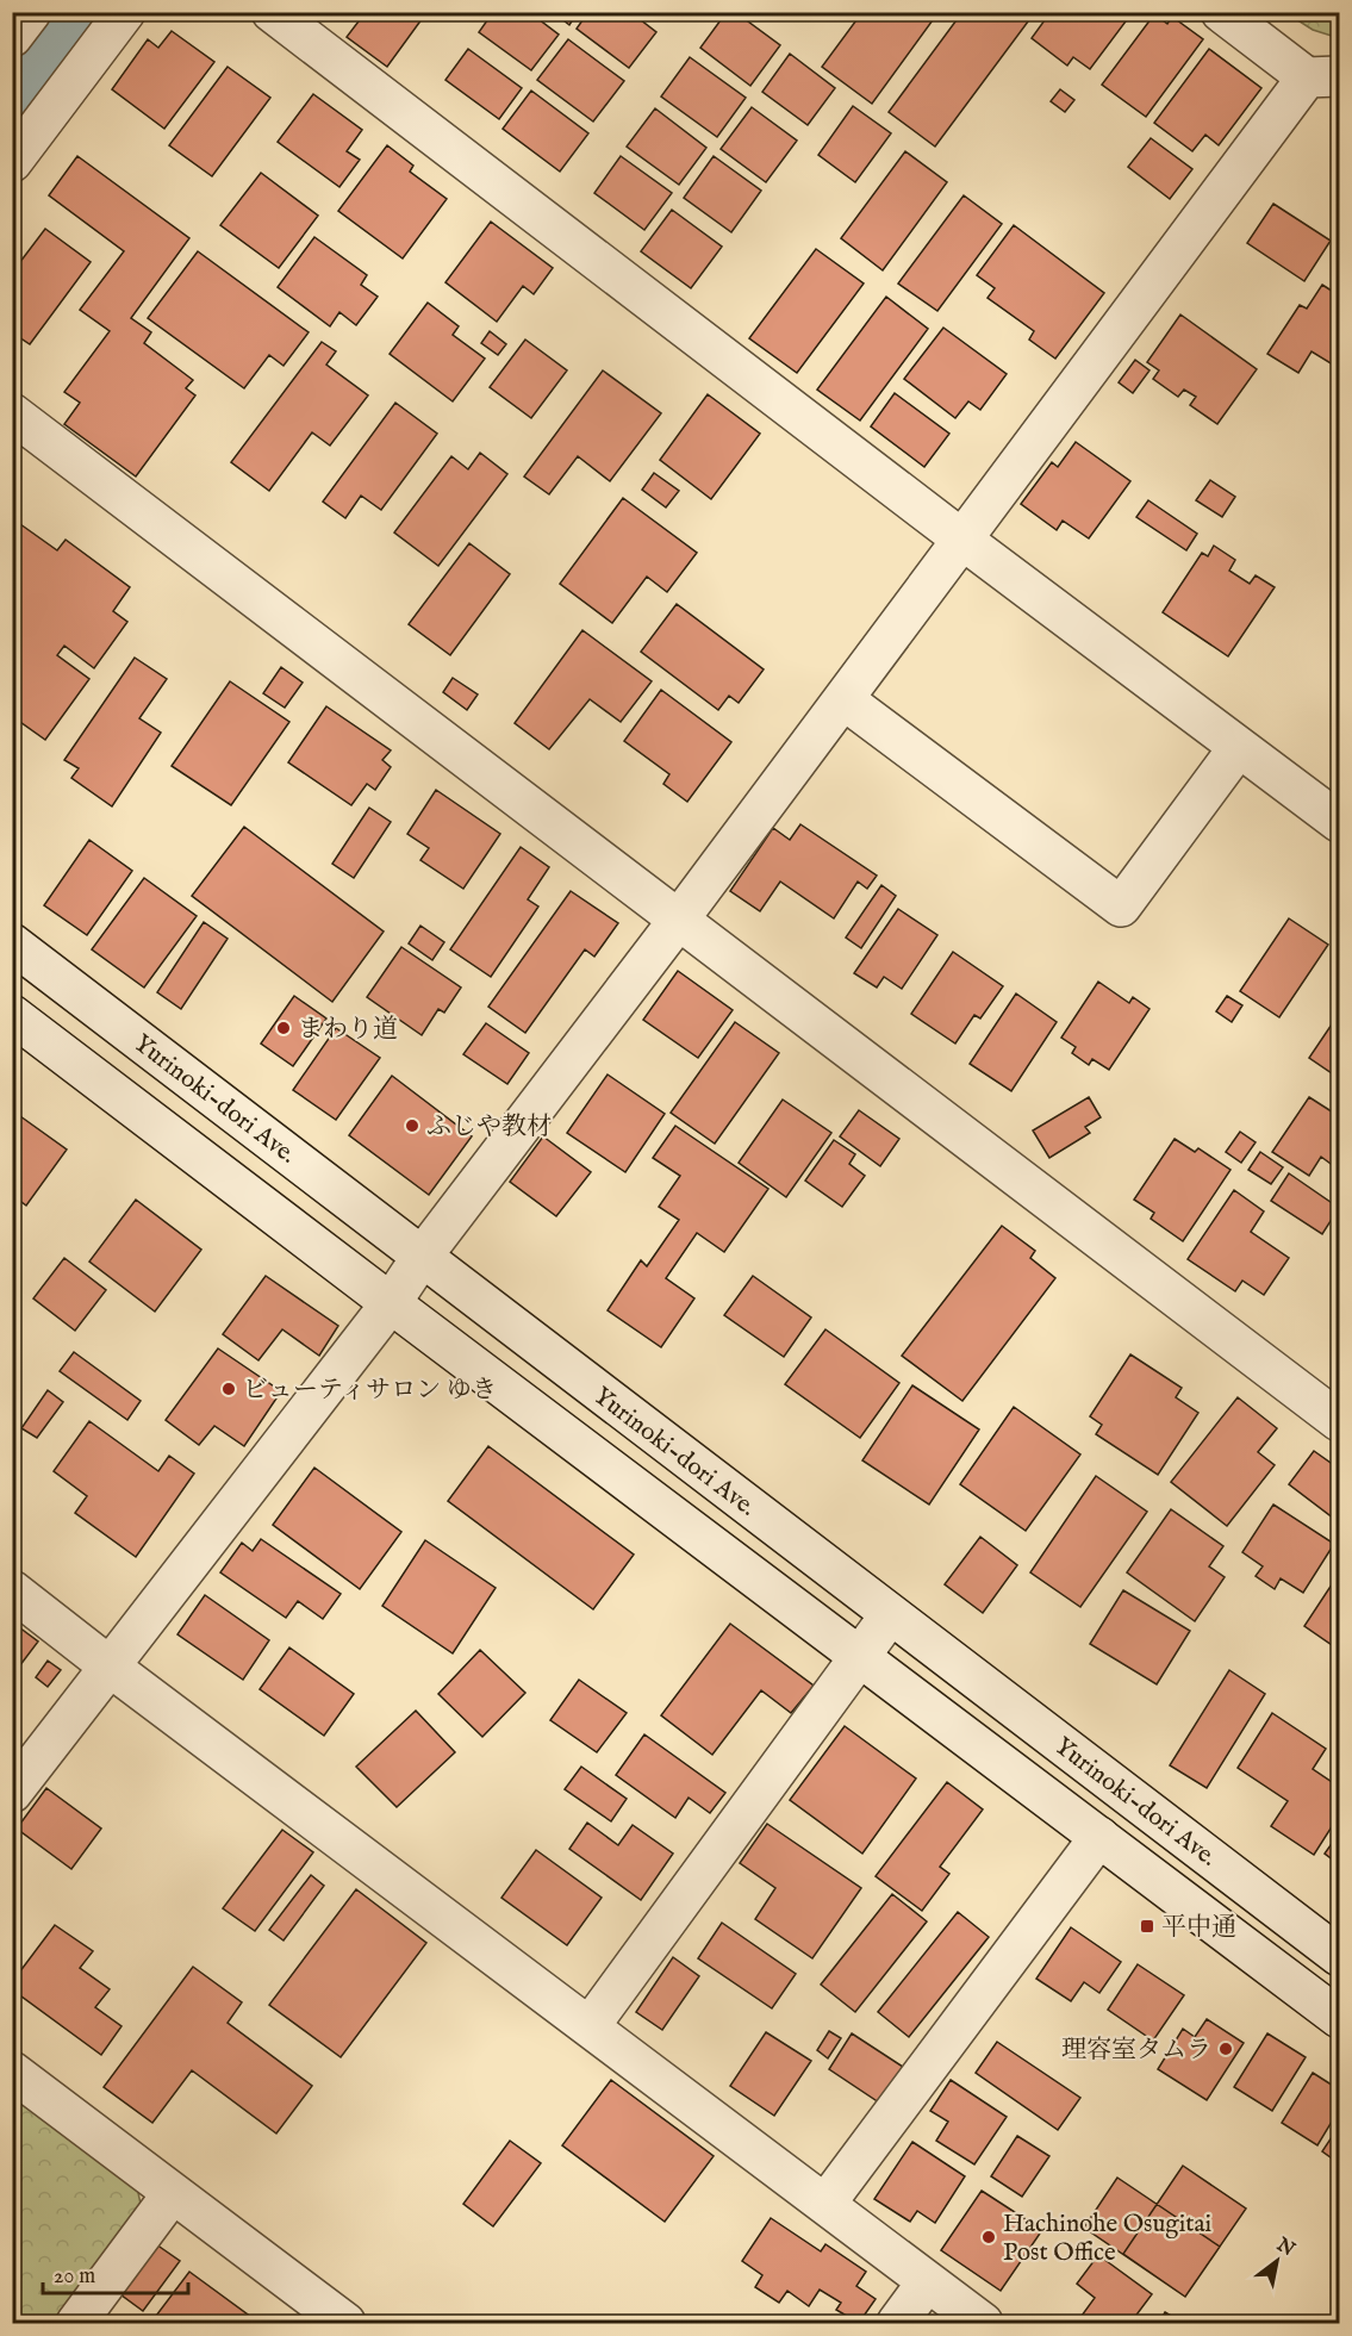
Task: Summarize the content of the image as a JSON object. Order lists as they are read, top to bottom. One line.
{"streets":{"street":["Yurinoki-dori Ave."]},"places":{"other":["まわり道","ふじや教材","ビューティサロン ゆき","理容室タムラ","Hachinohe Osugitai Post Office"],"transit":["平中通"]},"scale_bar":"20 m","north":"top right"}
